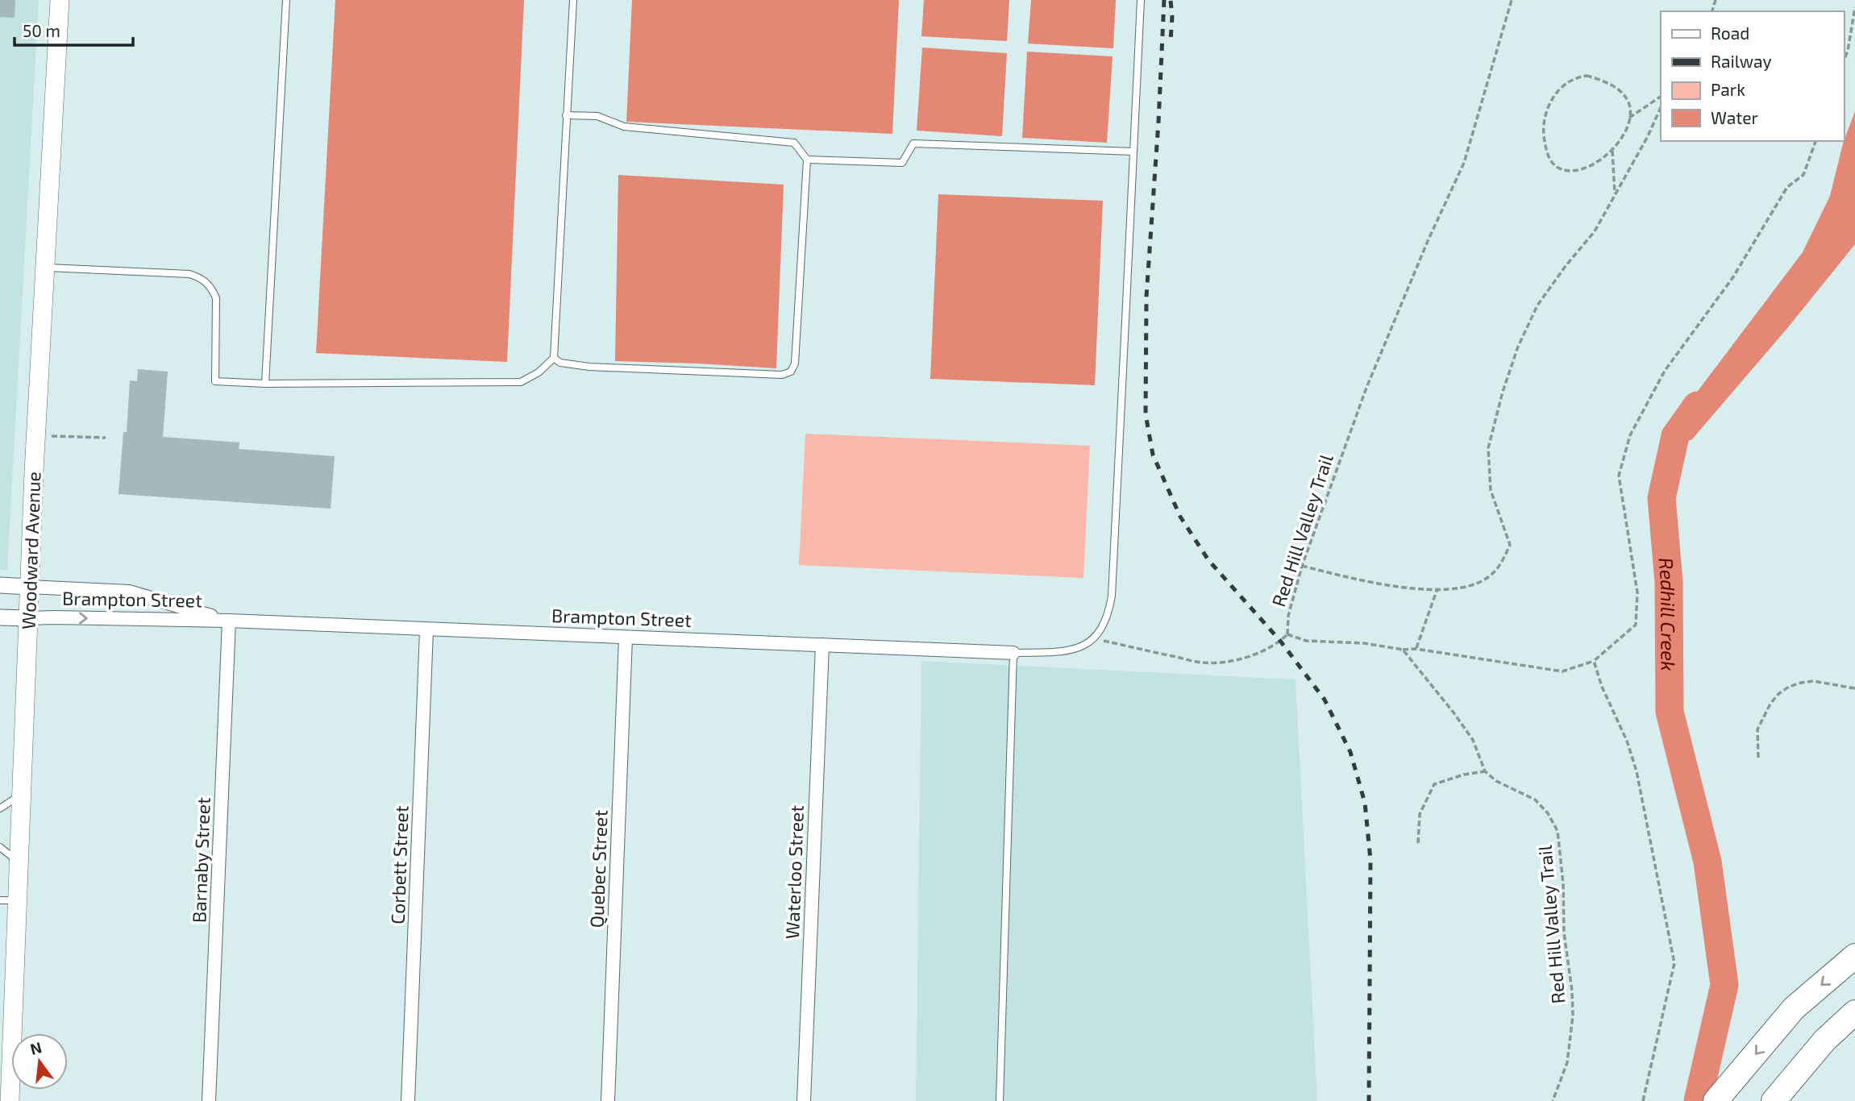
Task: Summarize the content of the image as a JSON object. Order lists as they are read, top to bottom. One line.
{"streets":{"main road":["Woodward Avenue"],"street":["Brampton Street","Barnaby Street","Corbett Street","Quebec Street","Waterloo Street"],"path":["Red Hill Valley Trail"]},"crossings":[["Woodward Avenue","Brampton Street"],["Brampton Street","Barnaby Street"],["Brampton Street","Corbett Street"],["Brampton Street","Quebec Street"],["Brampton Street","Waterloo Street"]],"water":["Redhill Creek"],"legend":["Road","Railway","Park","Water"],"scale_bar":"50 m","north":"top"}
